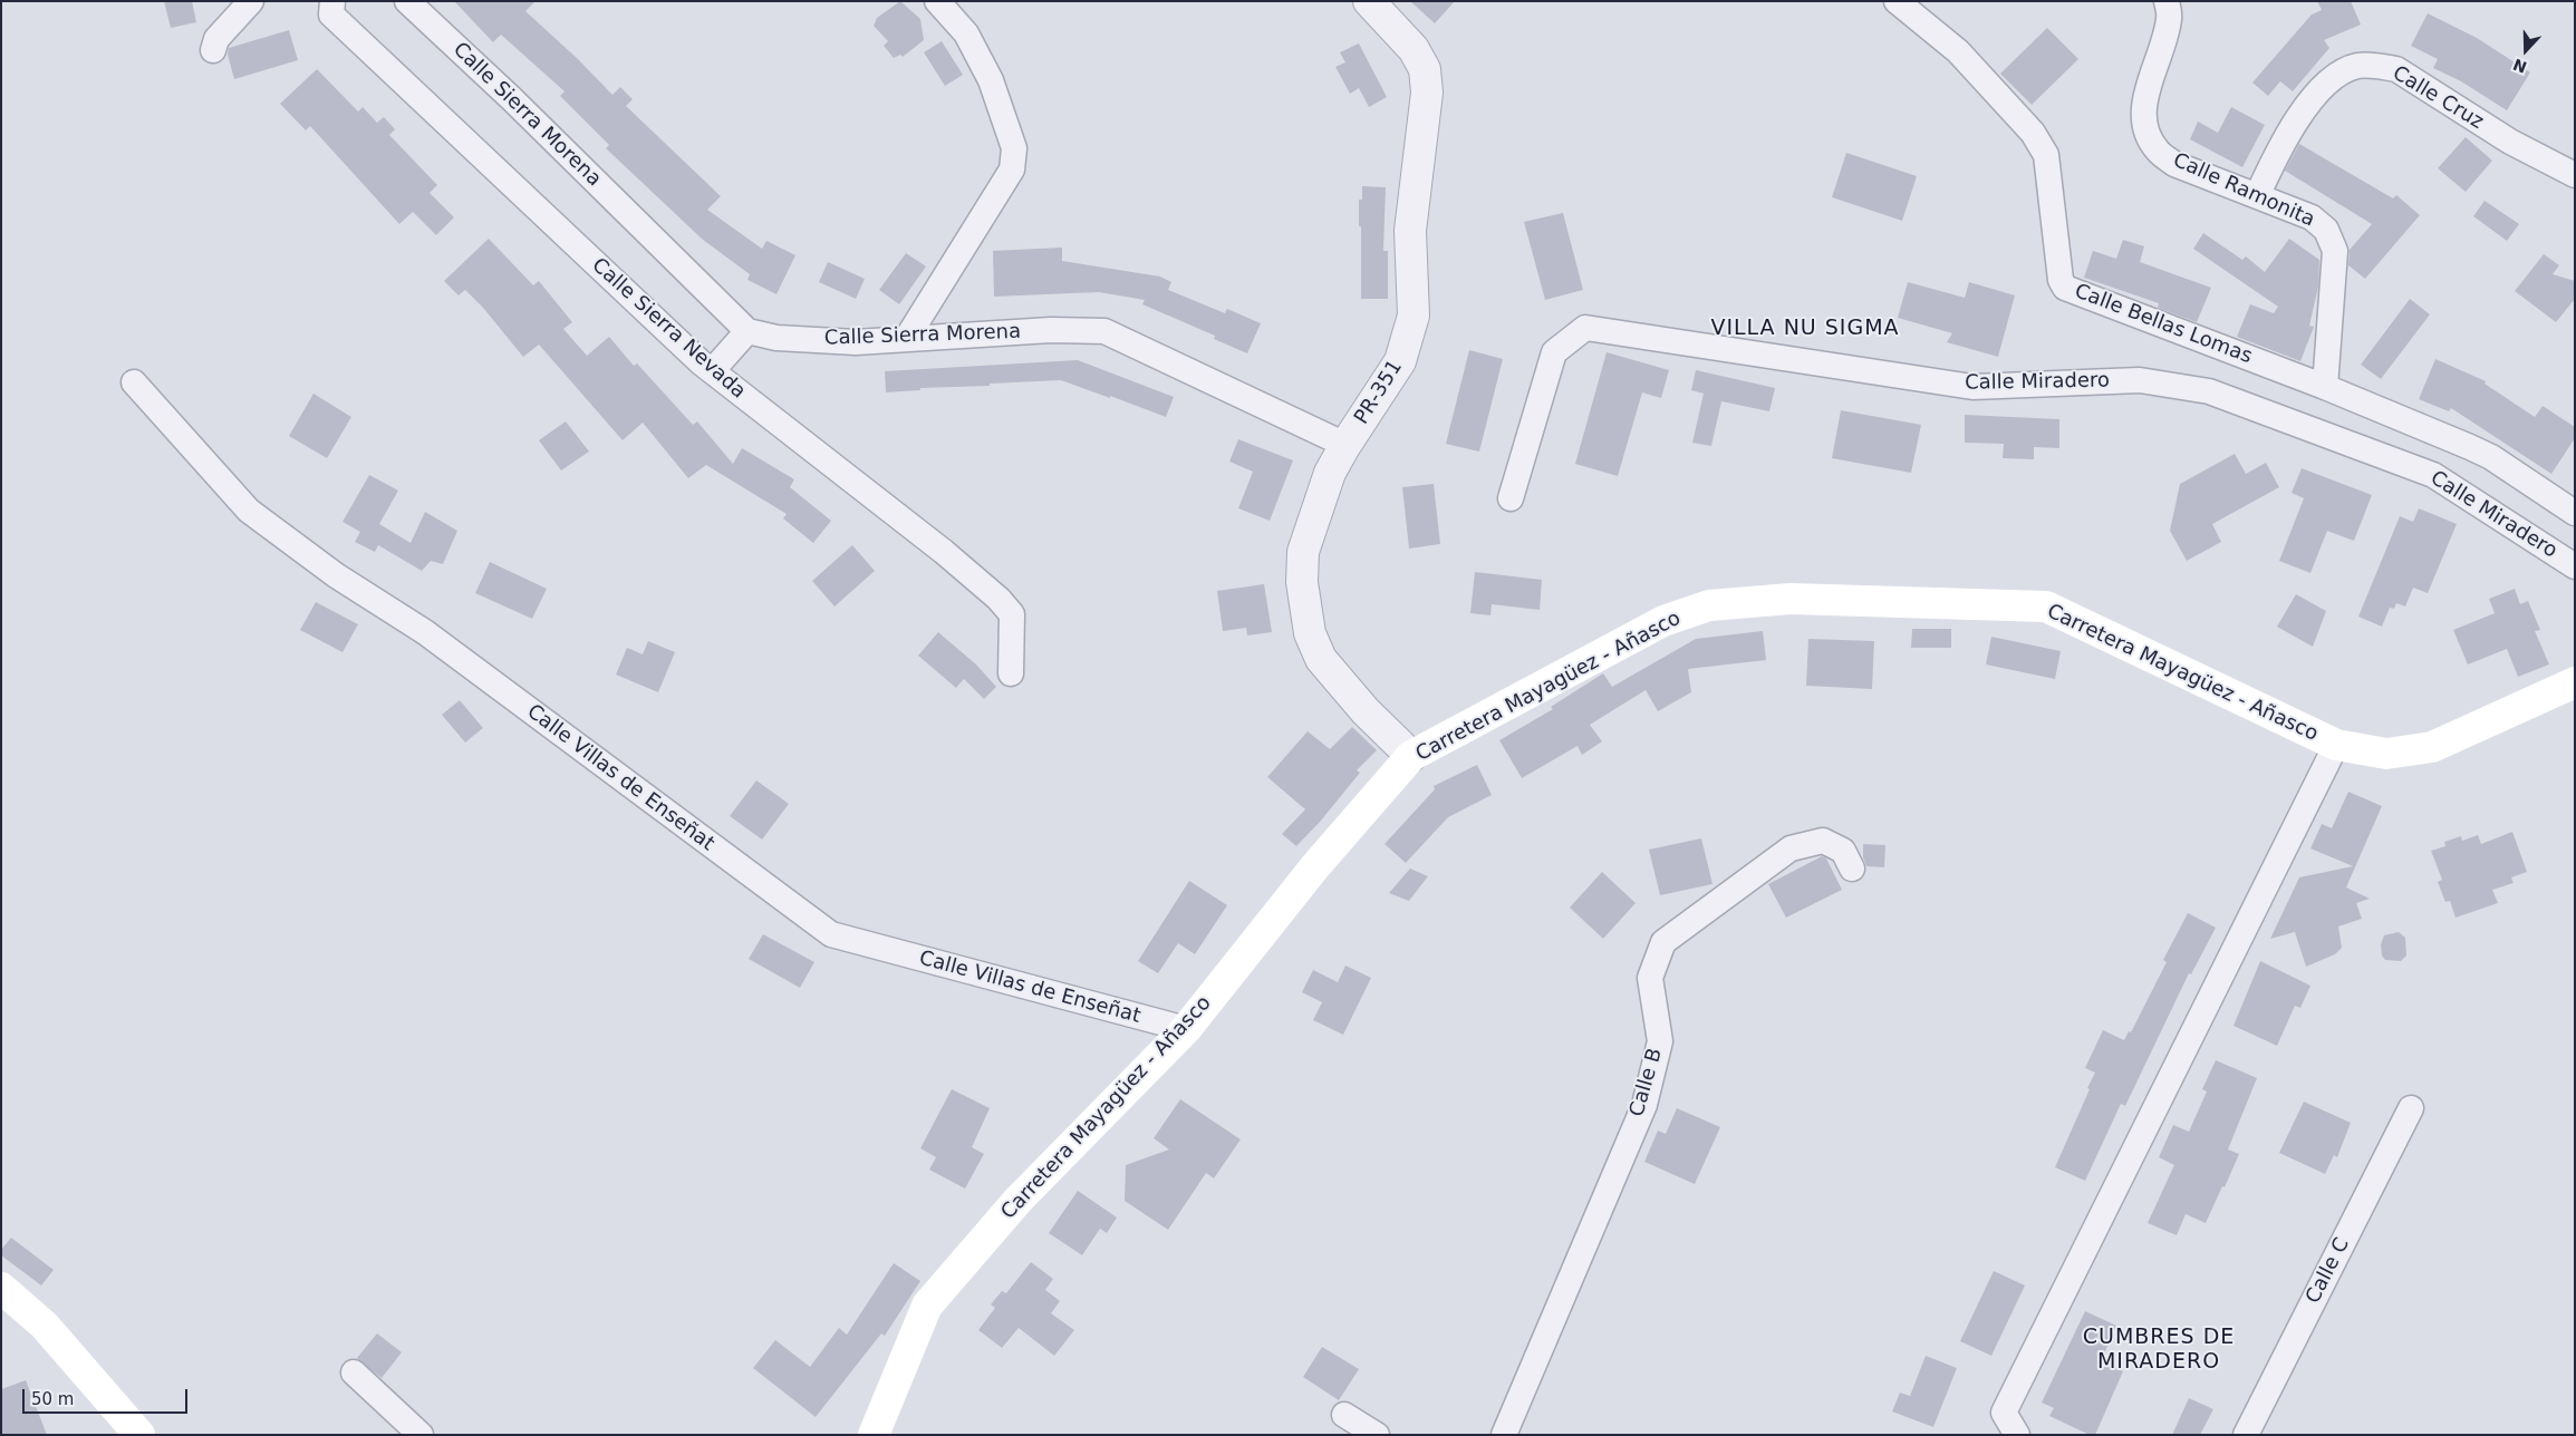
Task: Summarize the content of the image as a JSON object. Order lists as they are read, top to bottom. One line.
{"streets":{"main road":["Carretera Mayagüez - Añasco"],"street":["Calle Cruz","Calle Sierra Morena","Calle Ramonita","Calle Bellas Lomas","Calle Sierra Nevada","Calle Miradero","PR-351","Calle Villas de Enseñat","Calle B","Calle C"]},"crossings":[["Calle Cruz","Calle Ramonita"],["Calle Sierra Morena","PR-351"],["Calle Ramonita","Calle Bellas Lomas"],["PR-351","Carretera Mayagüez - Añasco"],["Carretera Mayagüez - Añasco","Calle Villas de Enseñat"]],"districts":["VILLA NU SIGMA","CUMBRES DE MIRADERO"],"scale_bar":"50 m","north":"bottom"}
